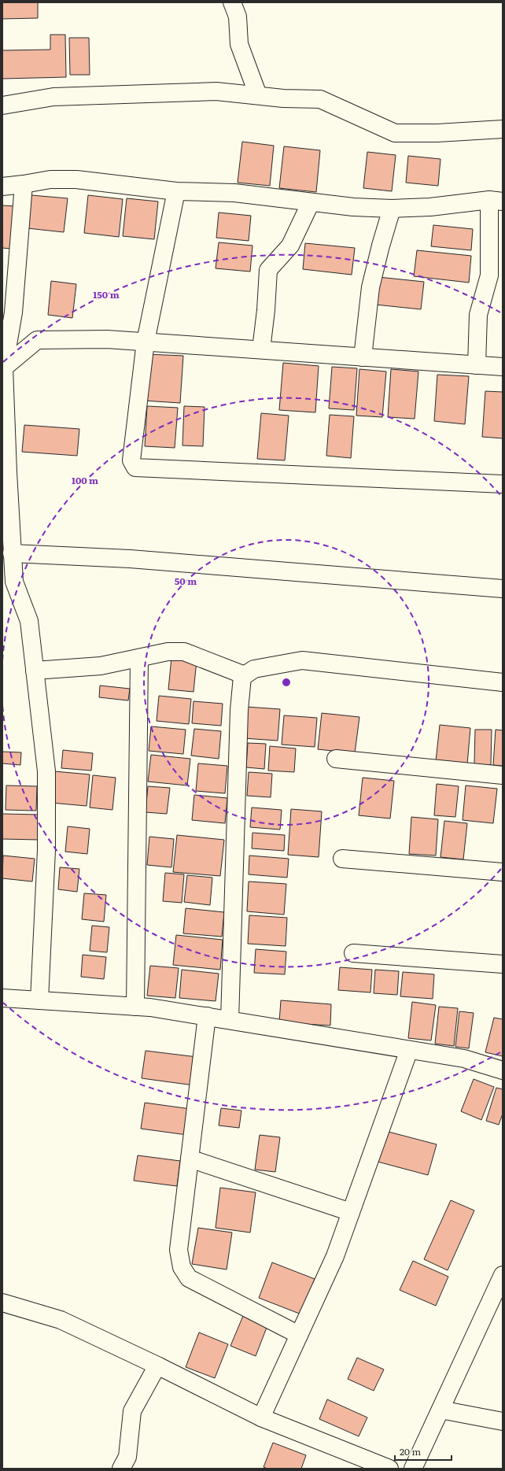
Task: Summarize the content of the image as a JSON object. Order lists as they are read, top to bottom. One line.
{"scale_bar":"20 m","rings":["150 m","100 m","50 m"]}
